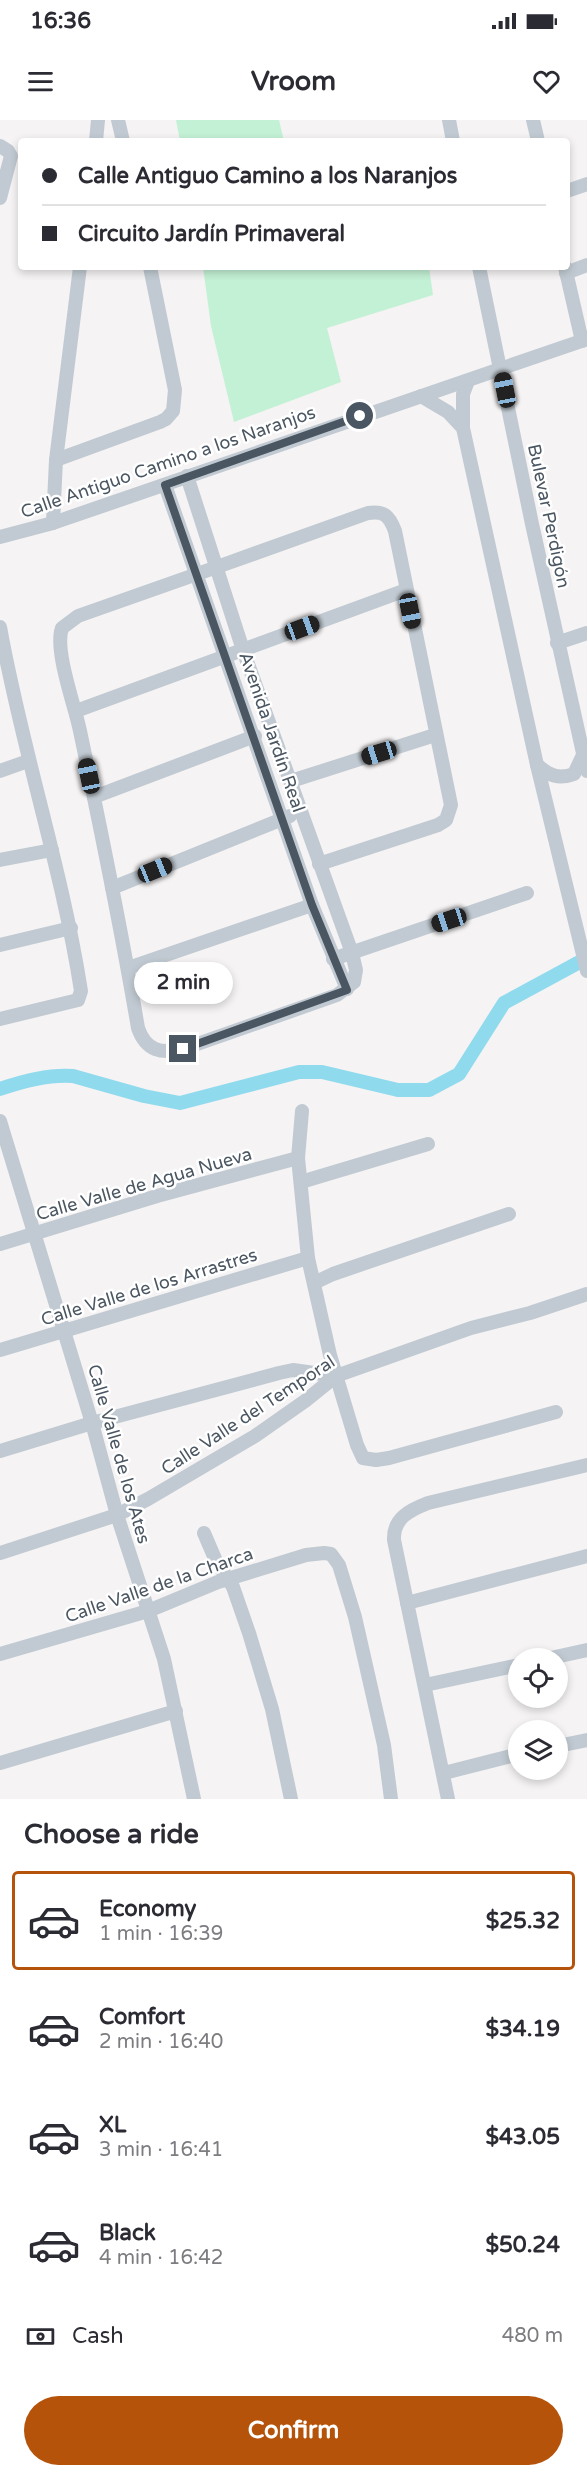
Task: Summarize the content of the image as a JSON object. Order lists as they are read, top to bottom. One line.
{"streets":{"street":["Calle Antiguo Camino a los Naranjos","Bulevar Perdigón","Avenida Jardín Real","Calle Valle de Agua Nueva","Calle Valle de los Arrastres","Calle Valle del Temporal","Calle Valle de los Ates","Calle Valle de la Charca"]},"crossings":[["Calle Antiguo Camino a los Naranjos","Bulevar Perdigón"],["Calle Antiguo Camino a los Naranjos","Avenida Jardín Real"],["Calle Valle de Agua Nueva","Calle Valle de los Ates"],["Calle Valle de los Arrastres","Calle Valle de los Ates"],["Calle Valle del Temporal","Calle Valle de los Ates"],["Calle Valle de los Ates","Calle Valle de la Charca"]],"page":{"status":"16:36","header":"Vroom","banner":["Calle Antiguo Camino a los Naranjos","Circuito Jardín Primaveral"],"bubble":"2 min","heading":"Choose a ride","list":[{"name":"Economy","note":"1 min · 16:39","value":"$25.32"},{"name":"Comfort","note":"2 min · 16:40","value":"$34.19"},{"name":"XL","note":"3 min · 16:41","value":"$43.05"},{"name":"Black","note":"4 min · 16:42","value":"$50.24"}],"pay":["Cash","480 m"],"buttons":"Confirm"}}
